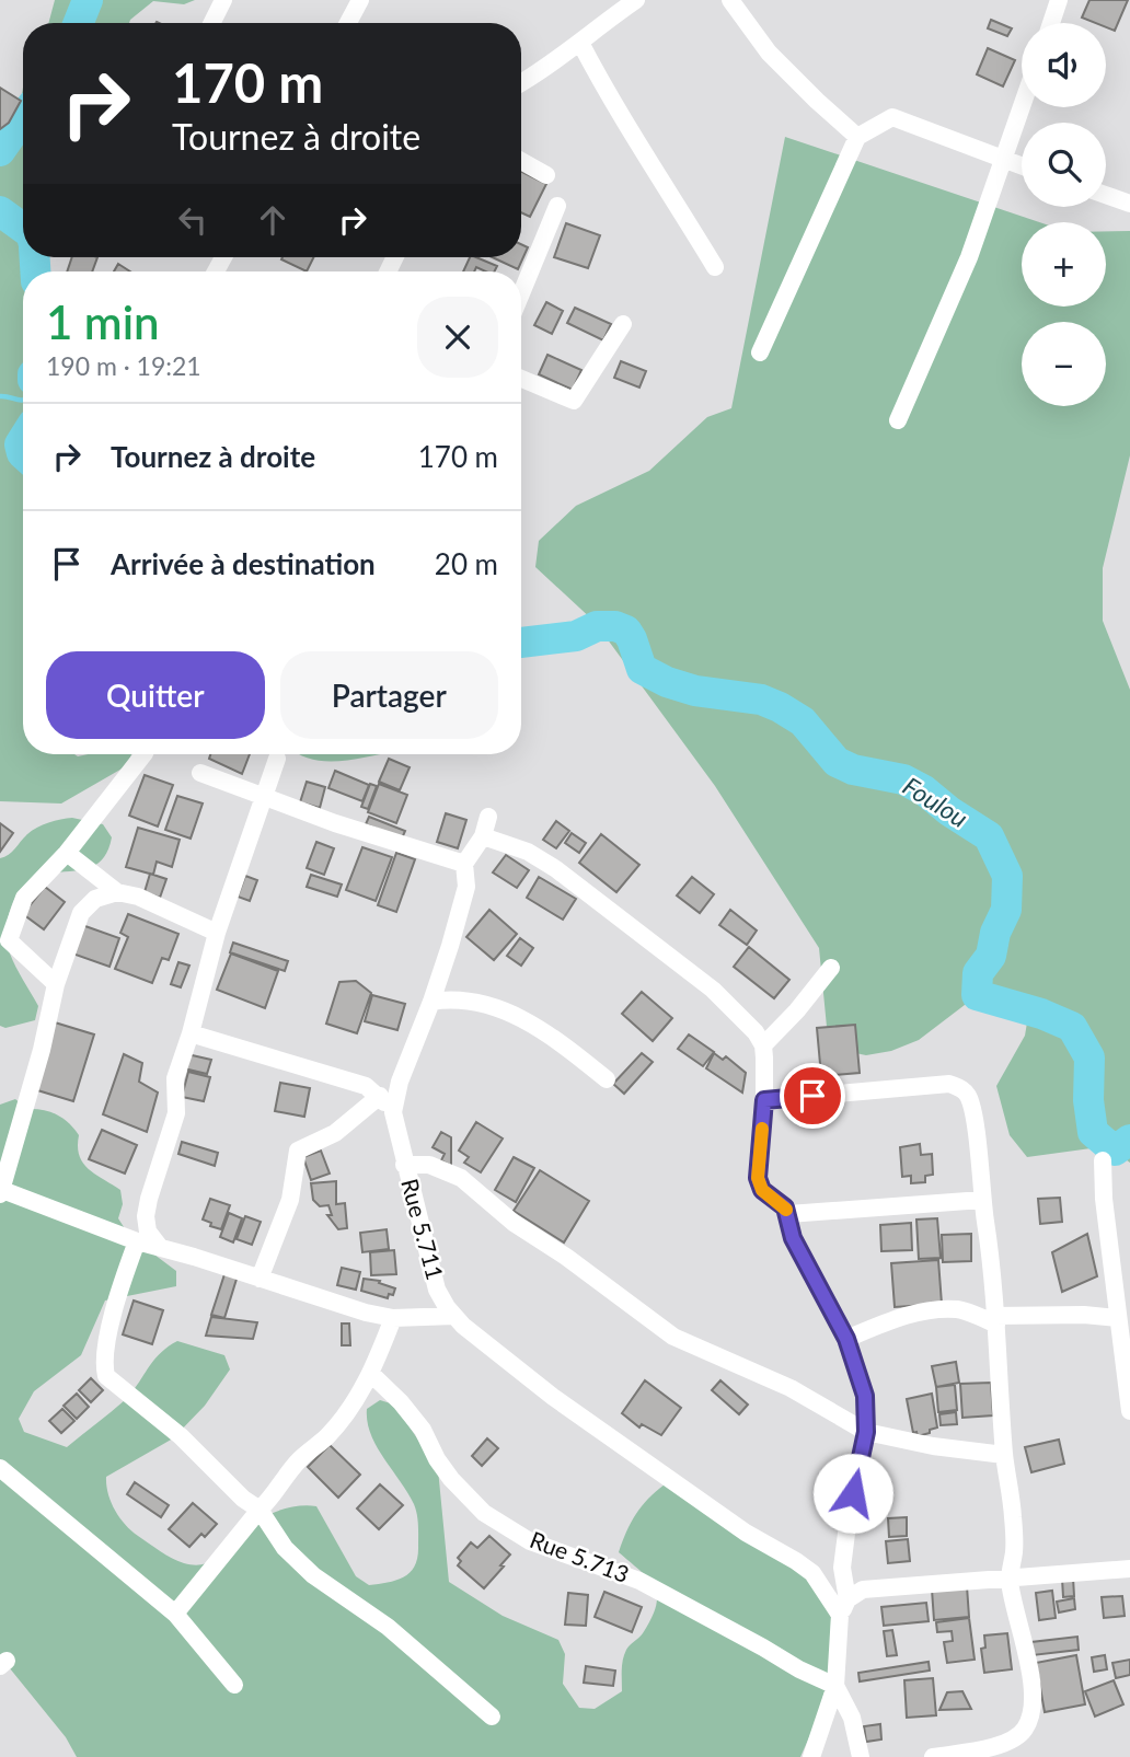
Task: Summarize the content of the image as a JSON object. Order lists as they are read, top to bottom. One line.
{"streets":{"street":["Rue 5.711","Rue 5.713"]},"water":["Foulou"],"page":{"map_buttons":["+","−"],"turn":["170 m","Tournez à droite"],"heading":["1 min","190 m · 19:21"],"list":[{"name":"Tournez à droite","value":"170 m"},{"name":"Arrivée à destination","value":"20 m"}],"buttons":["Quitter","Partager"]}}
